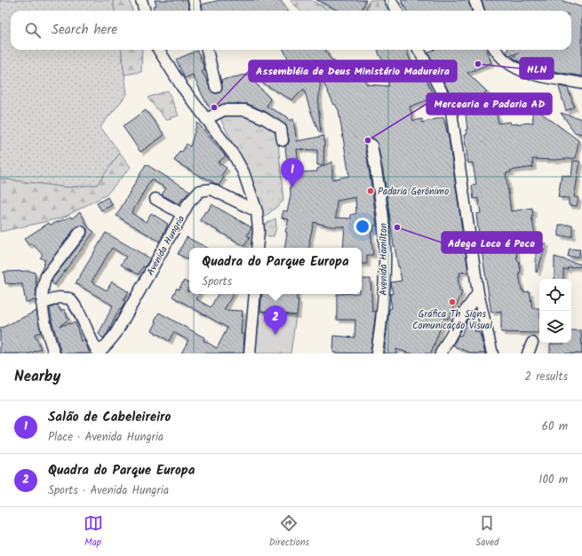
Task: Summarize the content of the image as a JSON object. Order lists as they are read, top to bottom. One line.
{"streets":{"street":["Avenida Hungria","Avenida Hamilton"]},"places":["HLN","Assembléia de Deus Ministério Madureira","Mercearia e Padaria AD","Padaria Gerônimo","Adega Loco é Poco","Gráfica Th Signs Comunicação Visual"],"page":{"search":"Search here","pins":["1","2"],"popup":["Quadra do Parque Europa","Sports"],"heading":["Nearby","2 results"],"list":[{"mark":"1","name":"Salão de Cabeleireiro","note":"Place · Avenida Hungria","value":"60 m"},{"mark":"2","name":"Quadra do Parque Europa","note":"Sports · Avenida Hungria","value":"100 m"}],"nav":["Map","Directions","Saved"]}}
